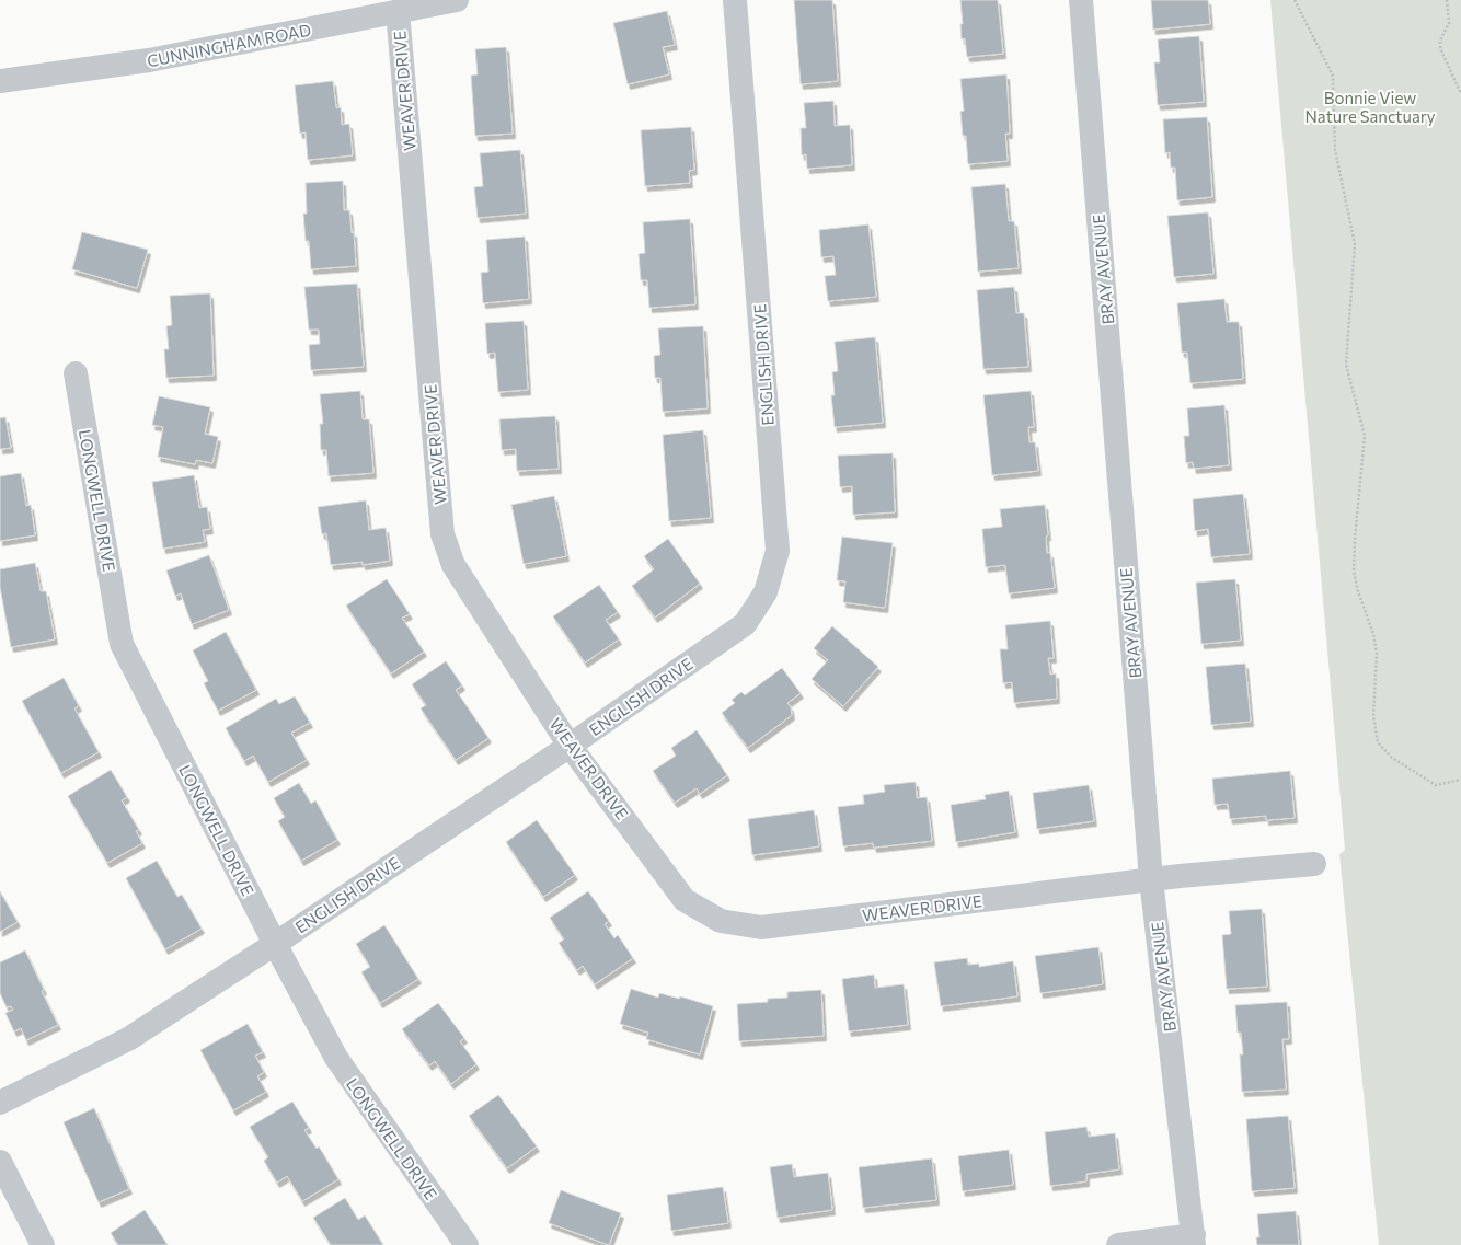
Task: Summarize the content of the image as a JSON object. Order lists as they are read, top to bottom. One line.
{"streets":{"street":["CUNNINGHAM ROAD","WEAVER DRIVE","BRAY AVENUE","ENGLISH DRIVE","LONGWELL DRIVE"]},"crossings":[["CUNNINGHAM ROAD","WEAVER DRIVE"],["WEAVER DRIVE","BRAY AVENUE"],["WEAVER DRIVE","ENGLISH DRIVE"],["ENGLISH DRIVE","LONGWELL DRIVE"]],"parks":["Bonnie View Nature Sanctuary"]}
